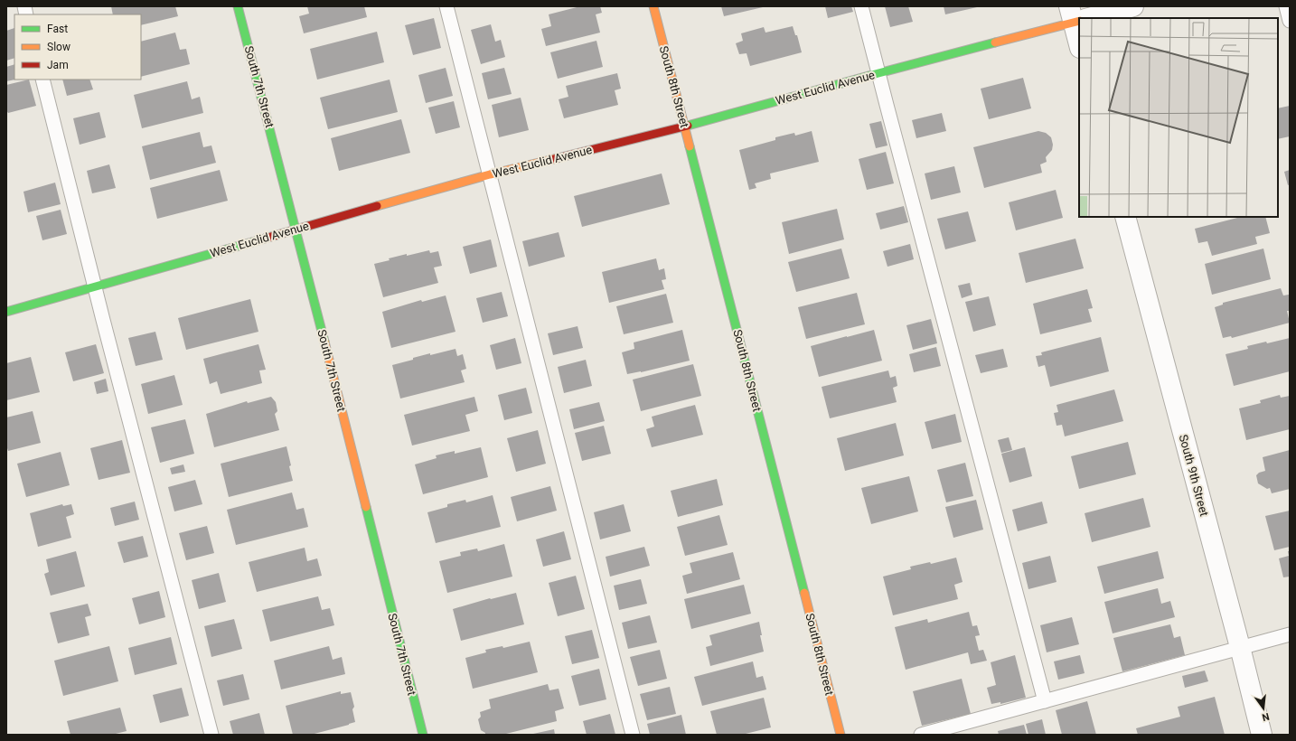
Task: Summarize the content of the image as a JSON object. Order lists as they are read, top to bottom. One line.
{"streets":{"street":["South 7th Street","South 8th Street","West Euclid Avenue","South 9th Street"]},"crossings":[["South 7th Street","West Euclid Avenue"],["South 8th Street","West Euclid Avenue"]],"legend":["Fast","Slow","Jam"],"north":"bottom"}
